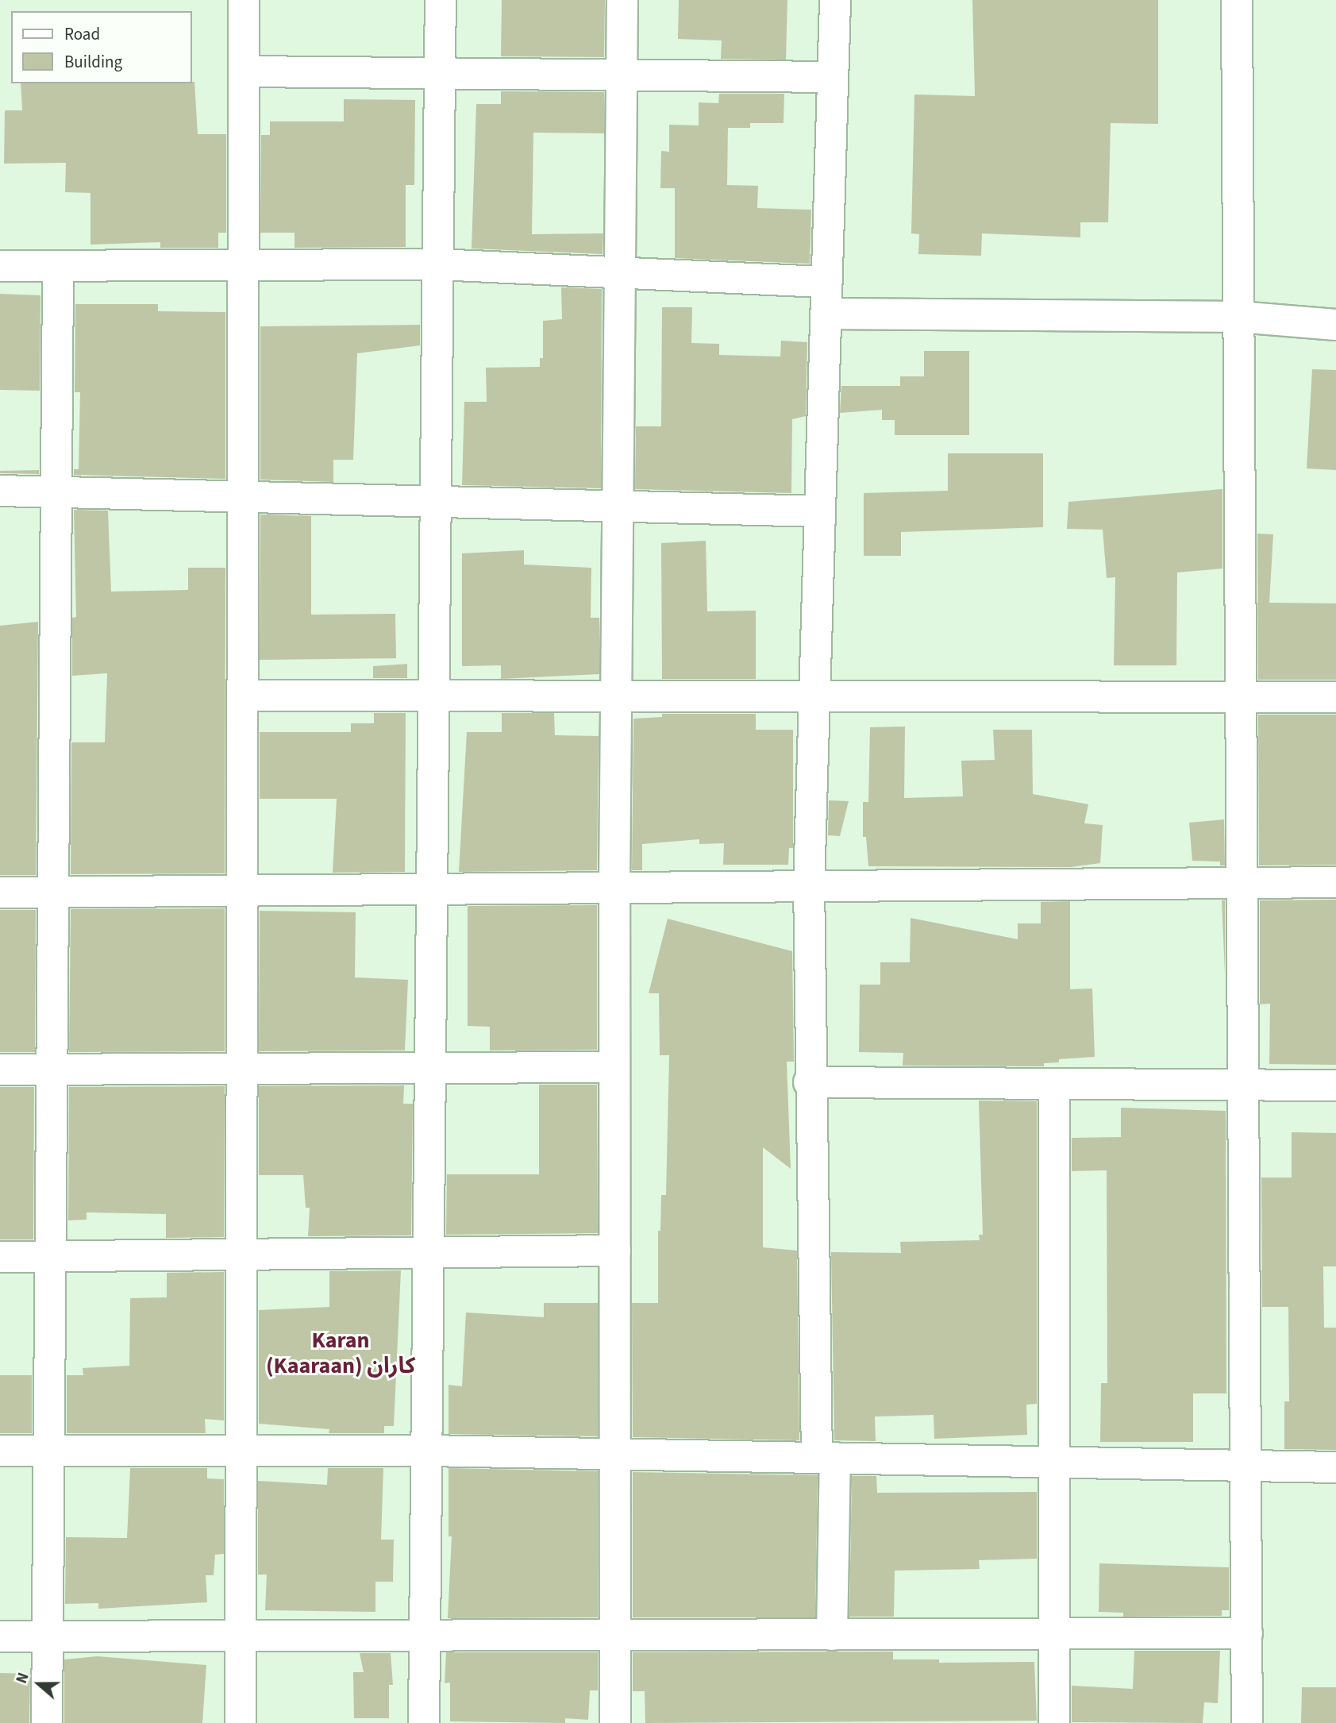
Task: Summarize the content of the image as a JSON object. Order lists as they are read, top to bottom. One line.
{"districts":["Karan (Kaaraan) كاران"],"legend":["Road","Building"],"north":"left"}
